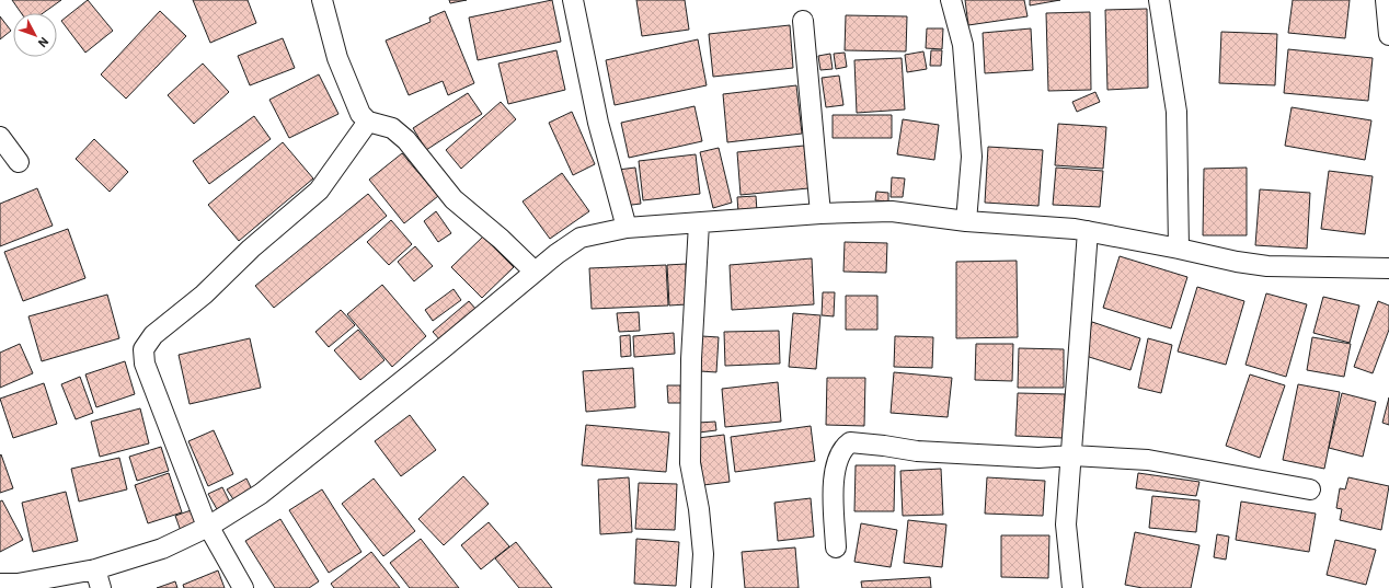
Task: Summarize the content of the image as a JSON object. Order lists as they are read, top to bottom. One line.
{"north":"bottom right"}
